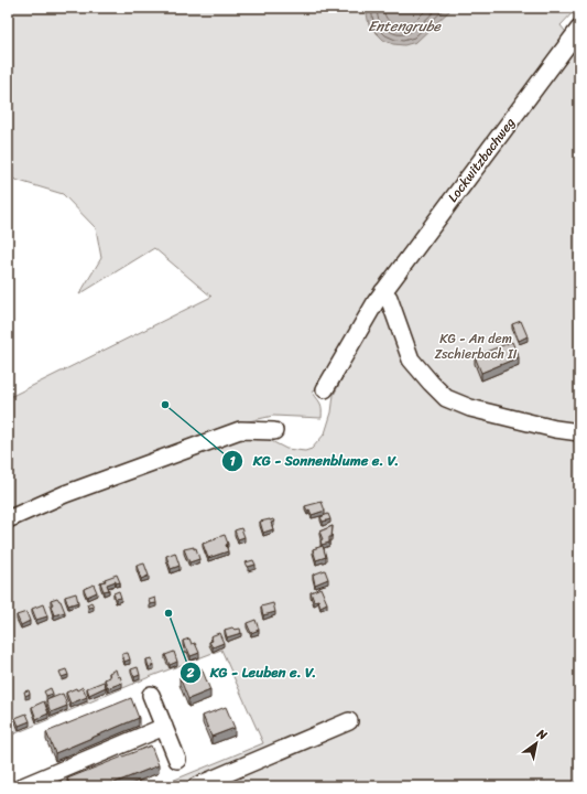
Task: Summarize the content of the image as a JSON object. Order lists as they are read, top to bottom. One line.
{"streets":{"street":["Lockwitzbachweg"]},"water":["Entengrube"],"parks":["KG - An dem Zschierbach II"],"places":["KG - Sonnenblume e. V.","KG - Leuben e. V."],"north":"top right"}
